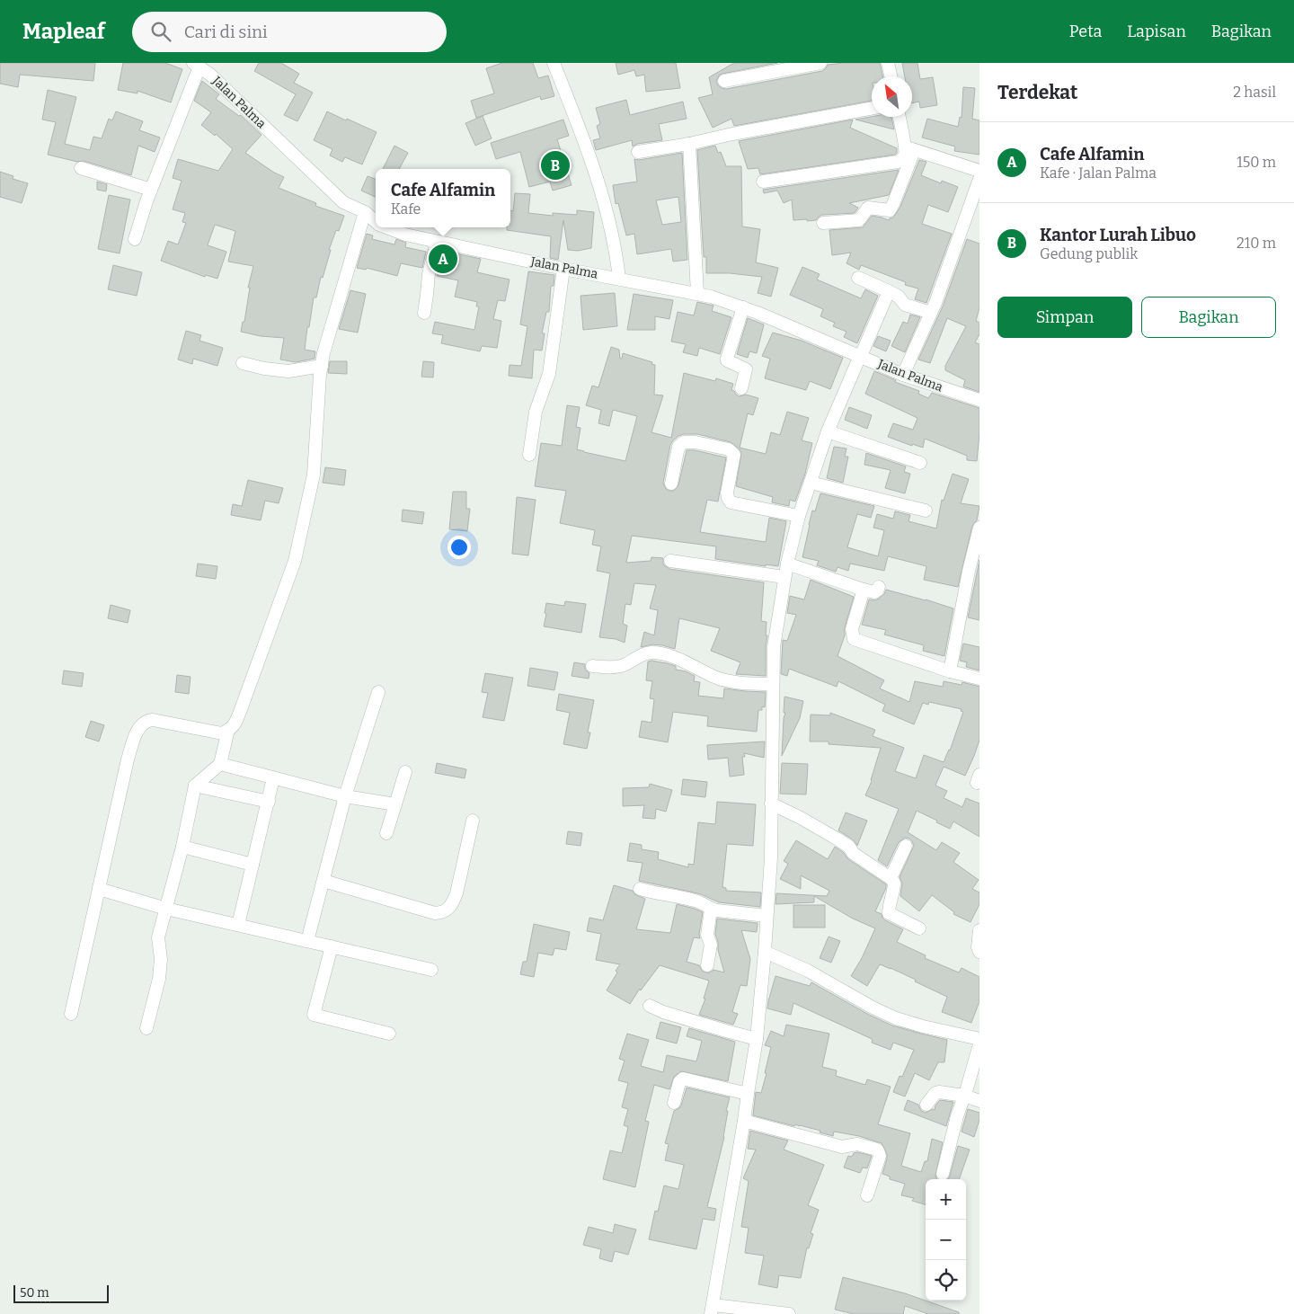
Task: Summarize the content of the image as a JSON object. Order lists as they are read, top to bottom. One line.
{"streets":{"street":["Jalan Palma"]},"scale_bar":"50 m","north":"top left","page":{"header":"Mapleaf","search":"Cari di sini","nav":["Peta","Lapisan","Bagikan"],"heading":["Terdekat","2 hasil"],"list":[{"mark":"A","name":"Cafe Alfamin","note":"Kafe · Jalan Palma","value":"150 m"},{"mark":"B","name":"Kantor Lurah Libuo","note":"Gedung publik","value":"210 m"}],"pins":["B","A"],"popup":["Cafe Alfamin","Kafe"],"buttons":["Simpan","Bagikan"],"map_buttons":["+","−"],"scale":"50 m"}}
